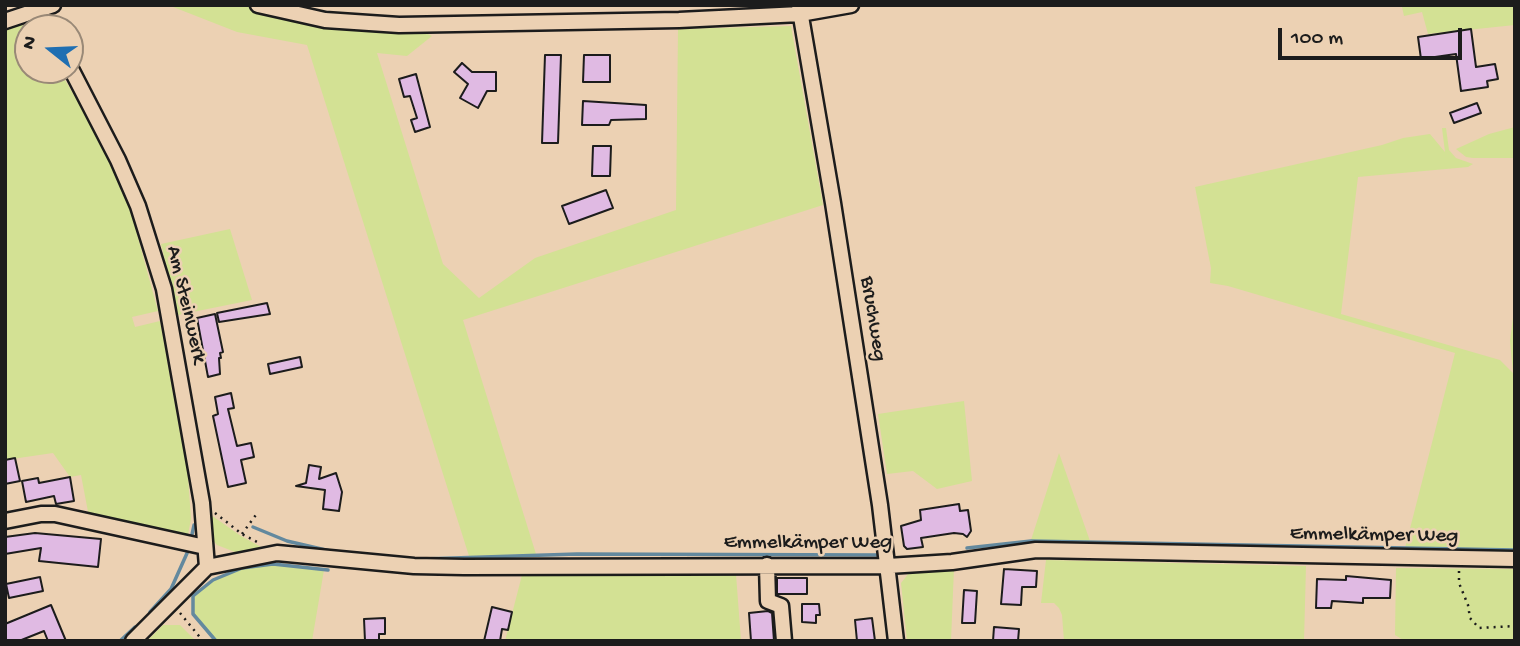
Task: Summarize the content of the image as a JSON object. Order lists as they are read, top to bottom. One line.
{"streets":{"street":["Am Steinwerk","Bruchweg","Emmelkämper Weg"]},"crossings":[["Am Steinwerk","Emmelkämper Weg"],["Bruchweg","Emmelkämper Weg"]],"scale_bar":"100 m","north":"left"}
